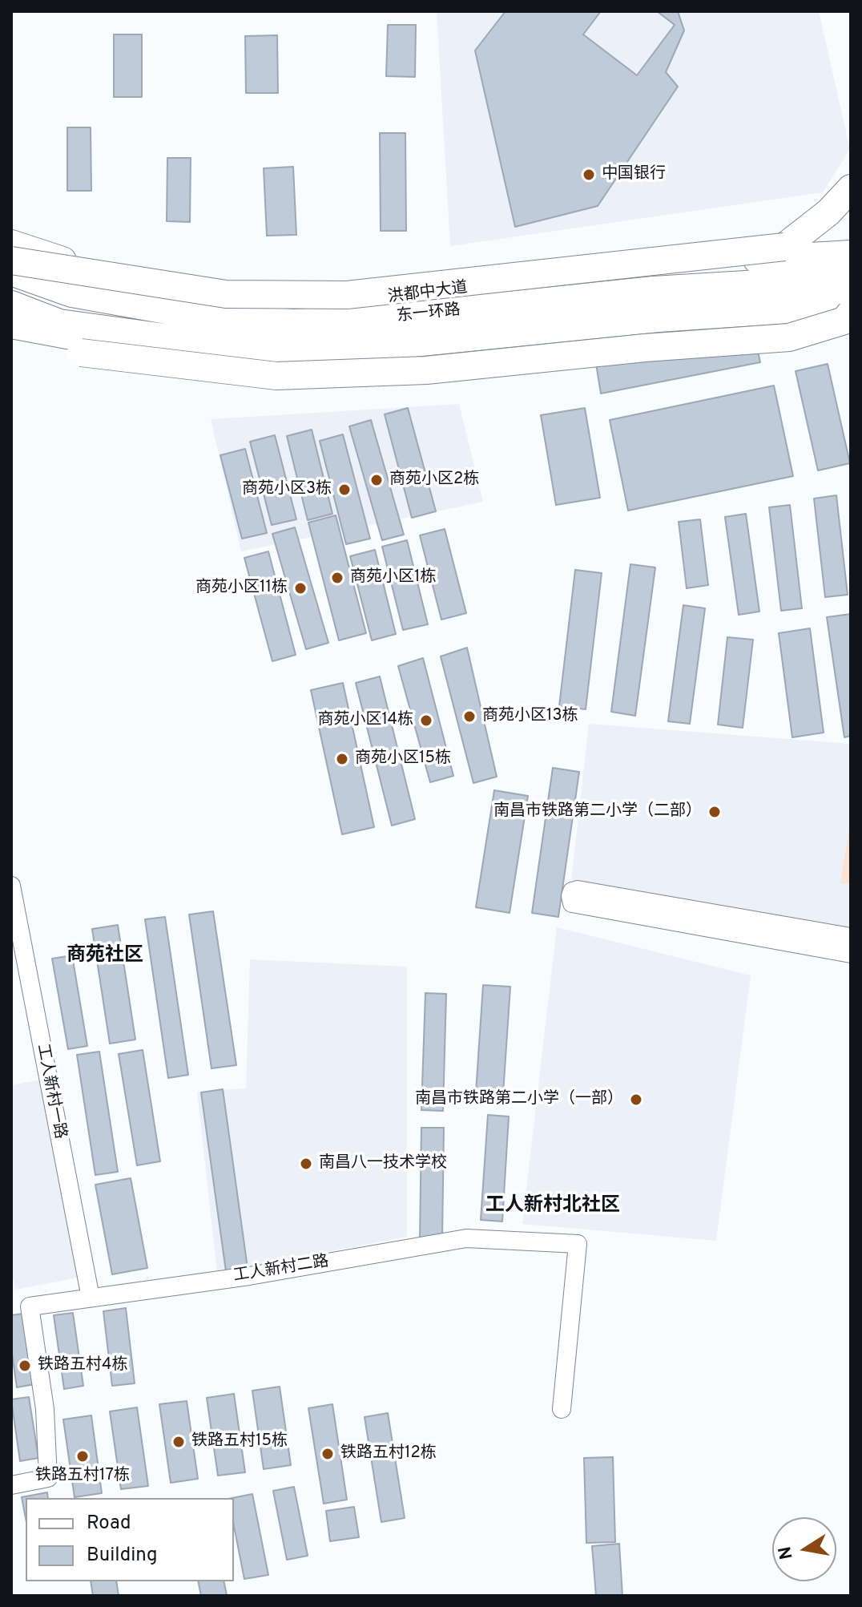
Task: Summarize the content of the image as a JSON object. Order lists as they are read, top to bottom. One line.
{"streets":{"highway":["东一环路"],"main road":["洪都中大道"],"street":["工人新村一路","工人新村二路"]},"crossings":[["工人新村一路","工人新村二路"]],"districts":["商苑社区","工人新村北社区"],"places":["中国银行","商苑小区2栋","商苑小区3栋","商苑小区1栋","商苑小区11栋","商苑小区13栋","商苑小区14栋","商苑小区15栋","南昌市铁路第二小学（二部）","南昌市铁路第二小学（一部）","南昌八一技术学校","铁路五村4栋","铁路五村15栋","铁路五村12栋","铁路五村17栋"],"legend":["Road","Building"],"north":"left"}
